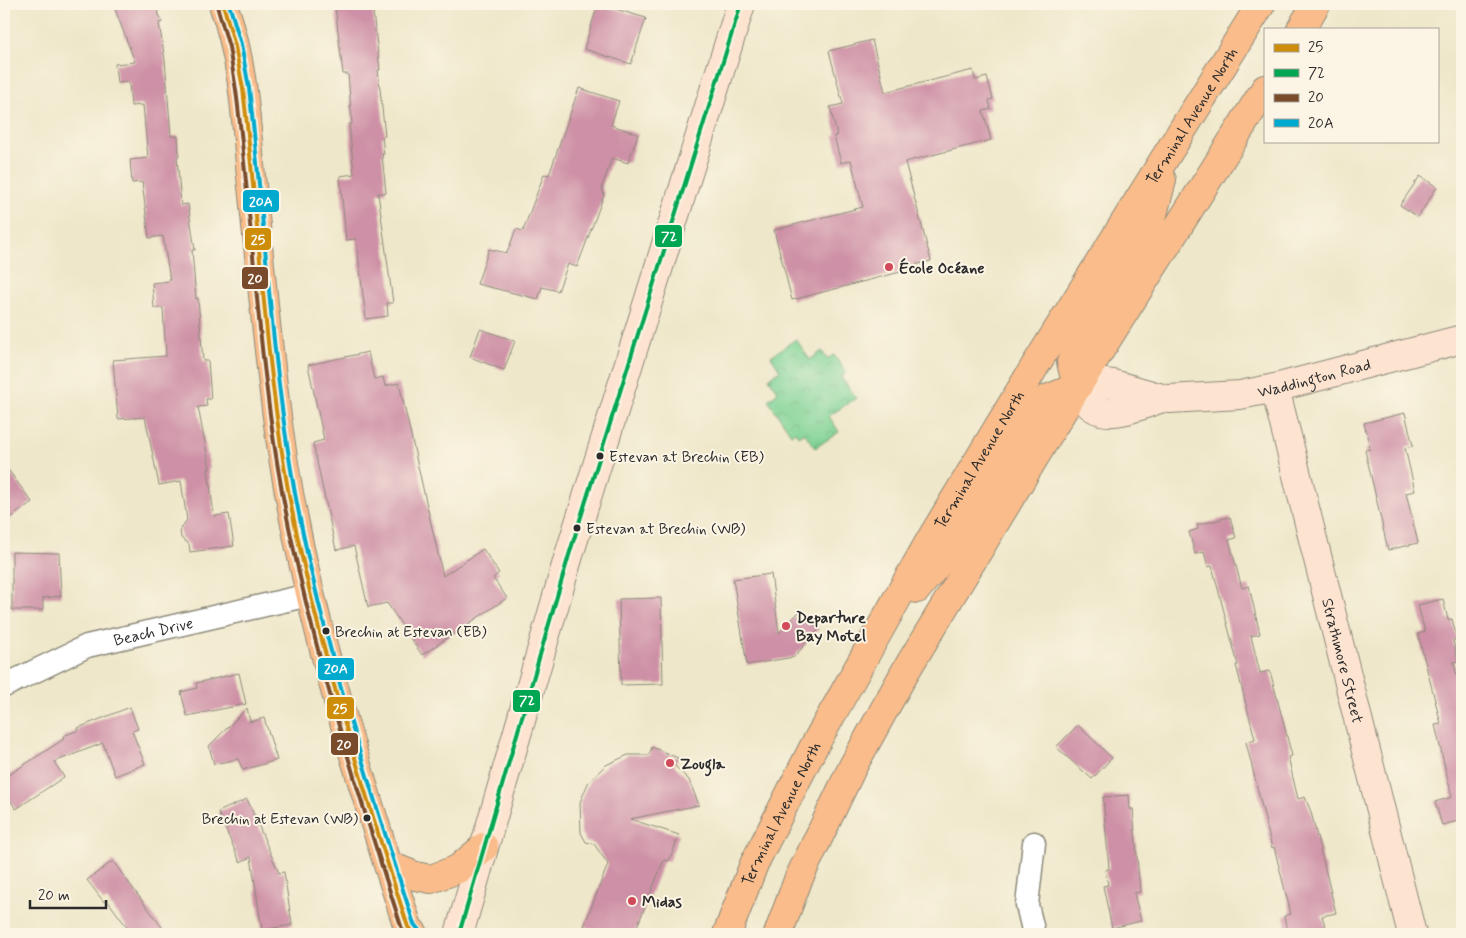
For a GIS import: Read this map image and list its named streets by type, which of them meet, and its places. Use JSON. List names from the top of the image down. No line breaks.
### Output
{"streets":{"main road":["Terminal Avenue North"],"street":["Waddington Road","Beach Drive","Strathmore Street"]},"crossings":[["Waddington Road","Strathmore Street"]],"places":["École Océane","Estevan at Brechin (EB)","Estevan at Brechin (WB)","Departure Bay Motel","Brechin at Estevan (EB)","Zougla","Brechin at Estevan (WB)","Midas"],"lines":["transit line 25","transit line 72","transit line 20A","transit line 20"],"legend":["25","72","20","20A"],"scale_bar":"20 m"}
